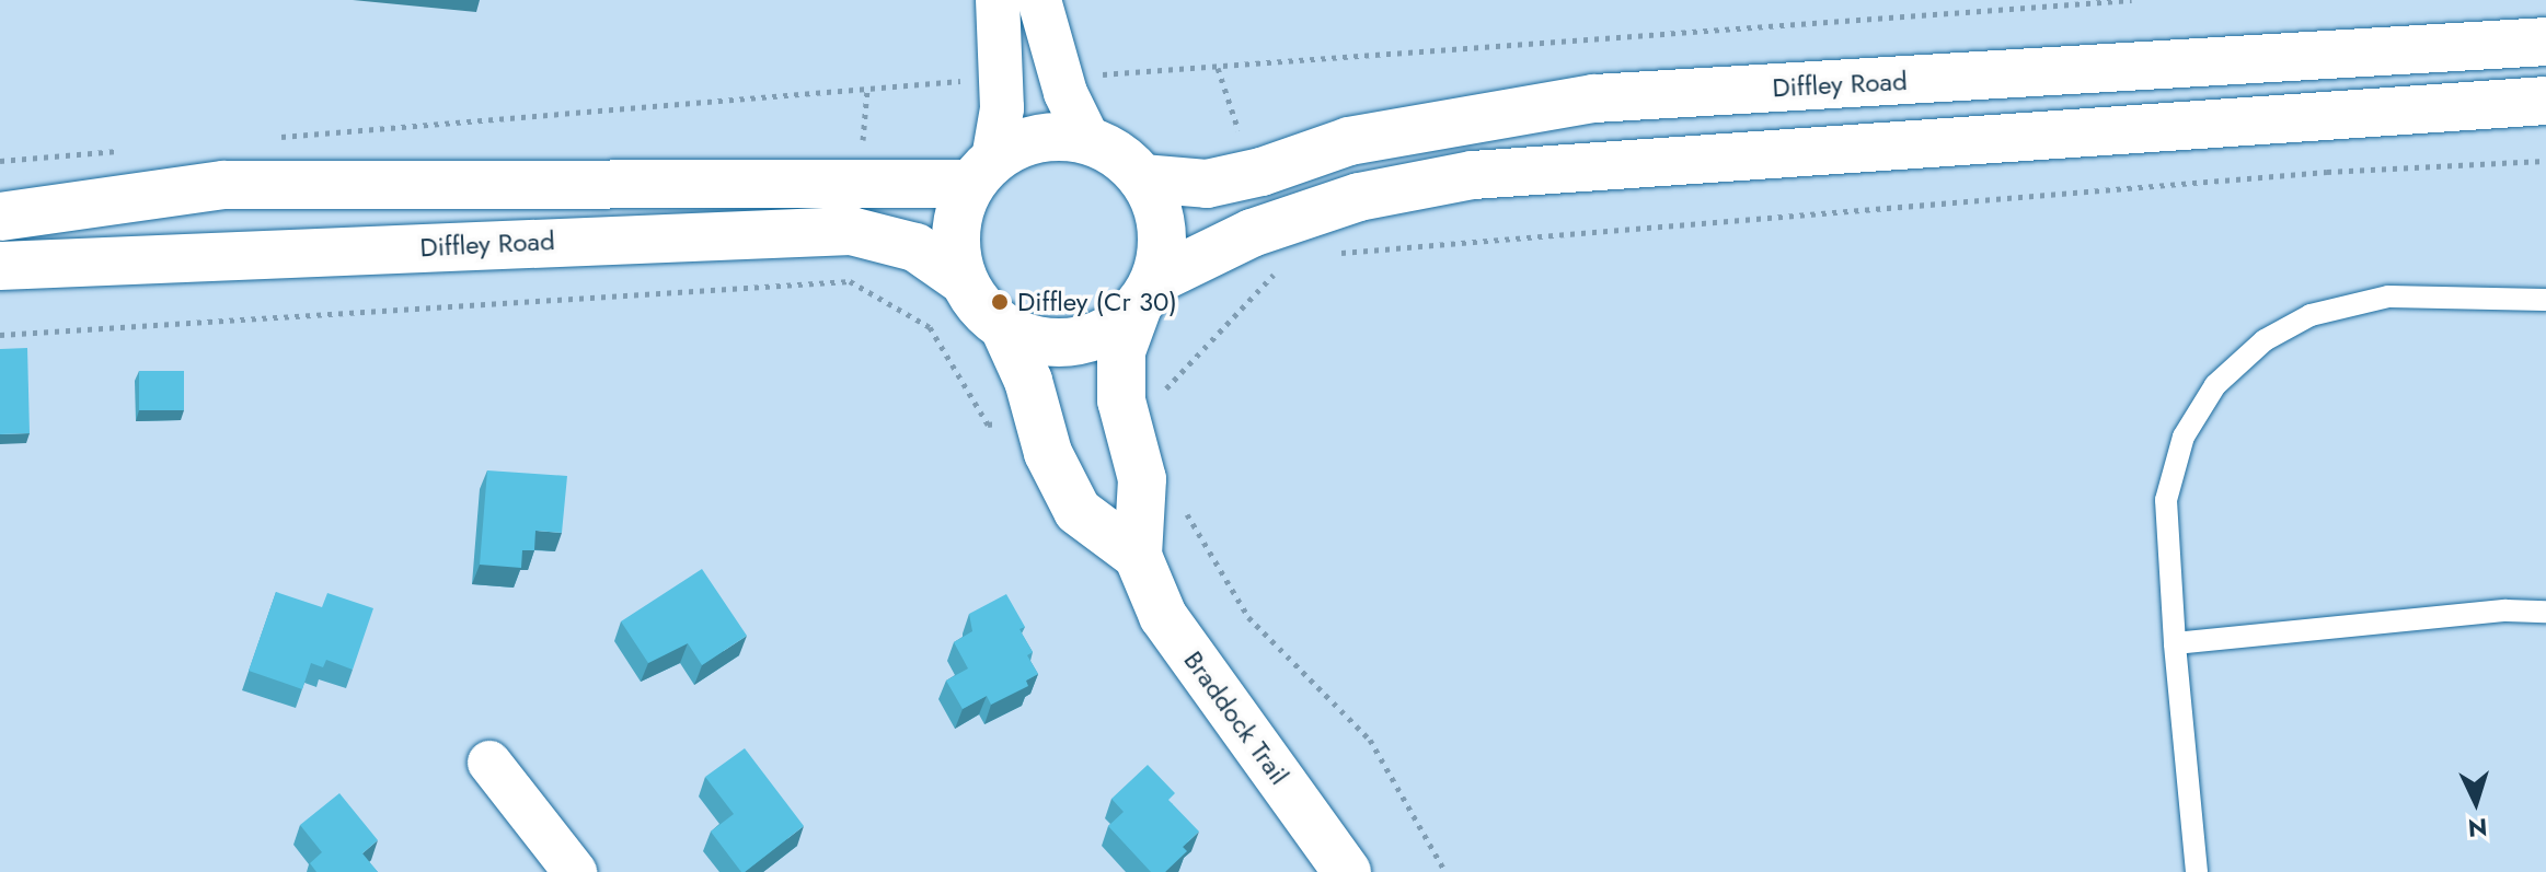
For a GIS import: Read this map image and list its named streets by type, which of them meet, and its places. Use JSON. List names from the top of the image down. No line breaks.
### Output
{"streets":{"main road":["Diffley Road","Braddock Trail"]},"crossings":[["Diffley Road","Braddock Trail"]],"places":["Diffley (Cr 30)"],"north":"bottom"}
